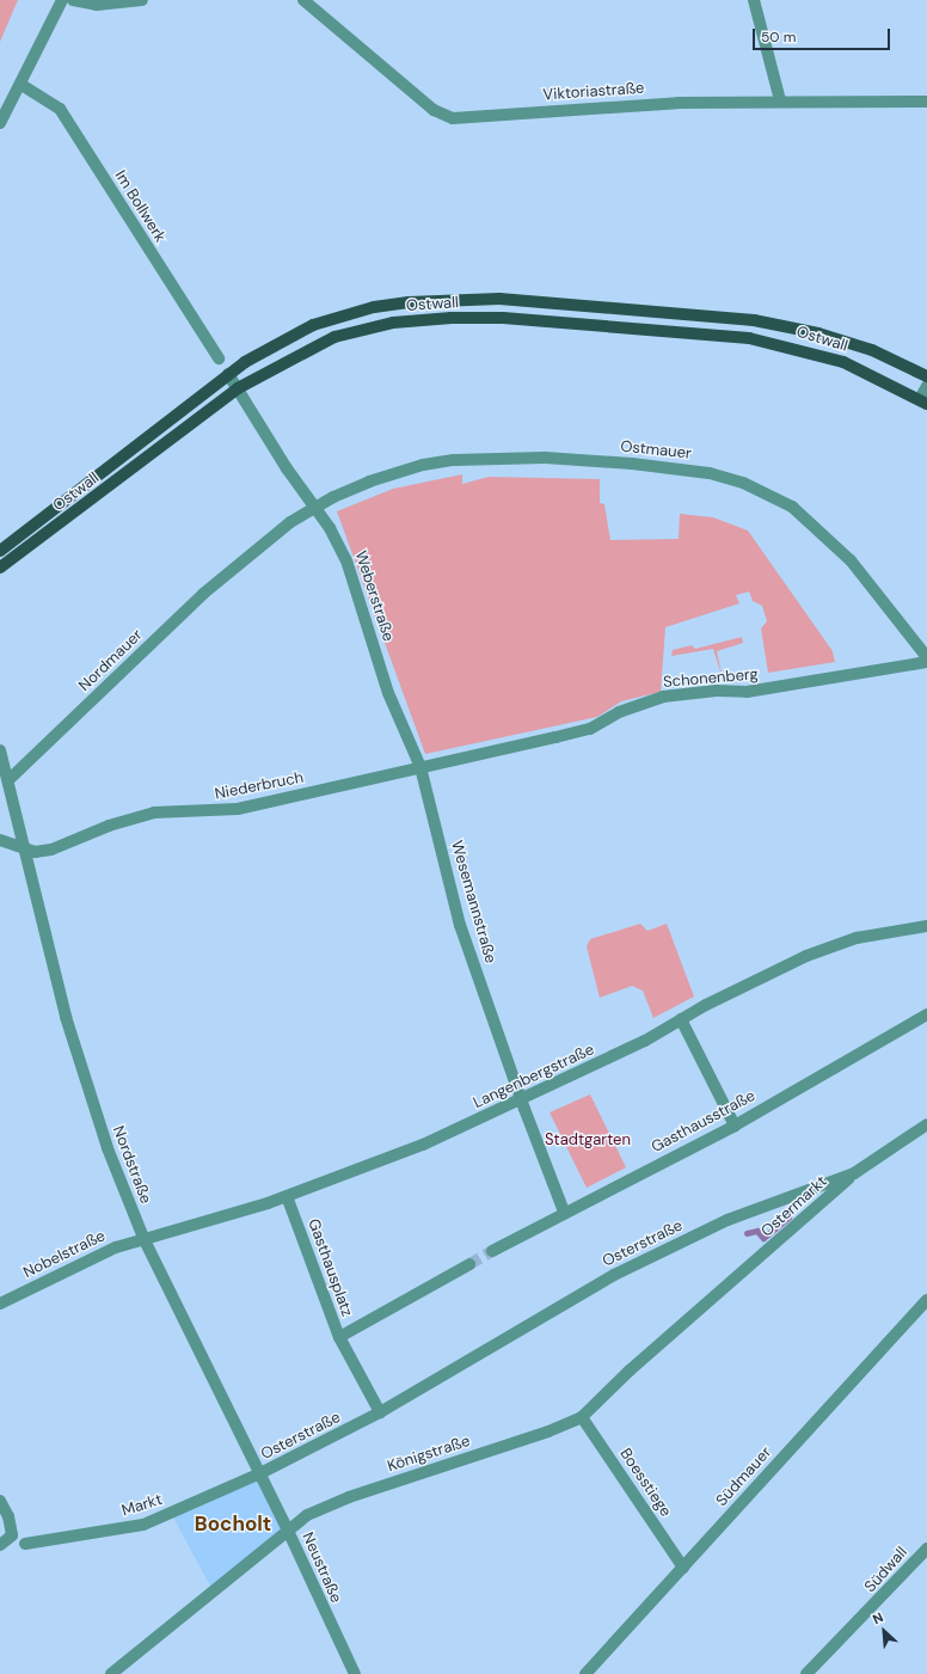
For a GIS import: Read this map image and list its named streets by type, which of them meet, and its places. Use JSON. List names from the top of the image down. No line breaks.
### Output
{"streets":{"main road":["Ostwall"],"street":["Viktoriastraße","Im Bollwerk","Ostmauer","Weberstraße","Nordmauer","Schonenberg","Niederbruch","Wesemannstraße","Langenbergstraße","Gasthausstraße","Nordstraße","Ostermarkt","Osterstraße","Nobelstraße","Gasthausplatz","Königstraße","Südmauer","Boesstiege","Markt","Neustraße","Südwall"]},"crossings":[["Ostwall","Weberstraße"],["Ostmauer","Weberstraße"],["Ostmauer","Nordmauer"],["Weberstraße","Nordmauer"],["Weberstraße","Schonenberg"],["Weberstraße","Niederbruch"],["Weberstraße","Wesemannstraße"],["Schonenberg","Niederbruch"],["Schonenberg","Wesemannstraße"],["Niederbruch","Wesemannstraße"],["Niederbruch","Nordstraße"],["Wesemannstraße","Langenbergstraße"],["Wesemannstraße","Gasthausstraße"],["Langenbergstraße","Nordstraße"],["Langenbergstraße","Nobelstraße"],["Langenbergstraße","Gasthausplatz"],["Nordstraße","Osterstraße"],["Nordstraße","Nobelstraße"],["Nordstraße","Markt"],["Nordstraße","Neustraße"],["Ostermarkt","Osterstraße"],["Ostermarkt","Königstraße"],["Osterstraße","Markt"],["Osterstraße","Neustraße"],["Königstraße","Boesstiege"],["Königstraße","Neustraße"],["Südmauer","Boesstiege"],["Markt","Neustraße"]],"districts":["Bocholt"],"parks":["Stadtgarten"],"scale_bar":"50 m","north":"top left"}
